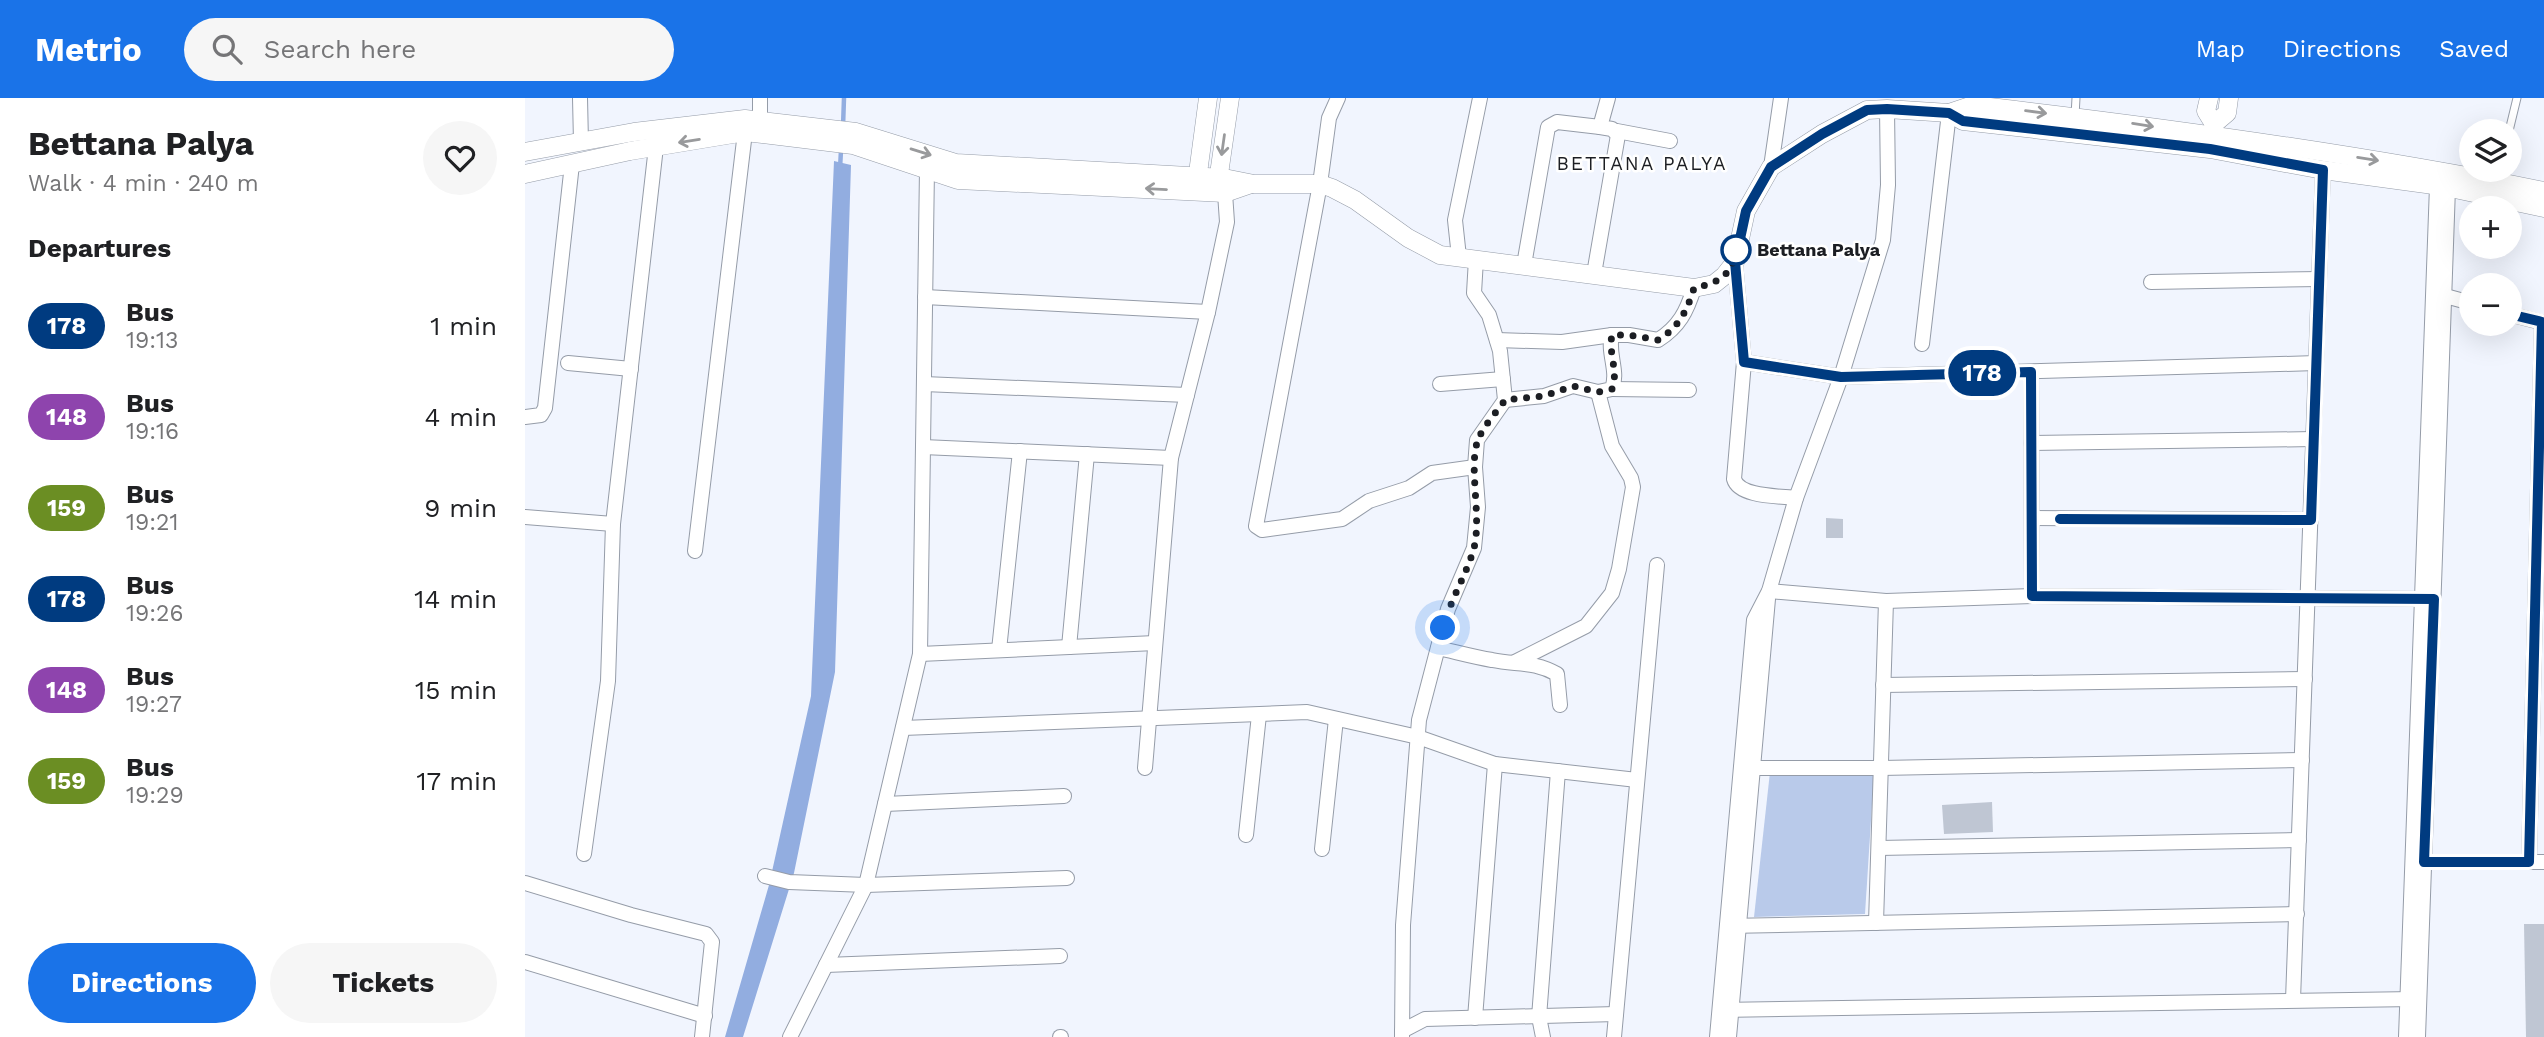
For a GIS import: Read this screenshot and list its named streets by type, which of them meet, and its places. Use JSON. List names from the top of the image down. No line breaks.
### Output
{"districts":["BETTANA PALYA"],"places":["Bettana Palya"],"lines":["bus line 178"],"page":{"header":"Metrio","search":"Search here","nav":["Map","Directions","Saved"],"heading":[["Bettana Palya","Walk · 4 min · 240 m"],"Departures"],"on_map":"178","map_buttons":["+","−"],"list":[{"mark":"178","name":"Bus","note":"19:13","value":"1 min"},{"mark":"148","name":"Bus","note":"19:16","value":"4 min"},{"mark":"159","name":"Bus","note":"19:21","value":"9 min"},{"mark":"178","name":"Bus","note":"19:26","value":"14 min"},{"mark":"148","name":"Bus","note":"19:27","value":"15 min"},{"mark":"159","name":"Bus","note":"19:29","value":"17 min"}],"buttons":["Directions","Tickets"]}}
